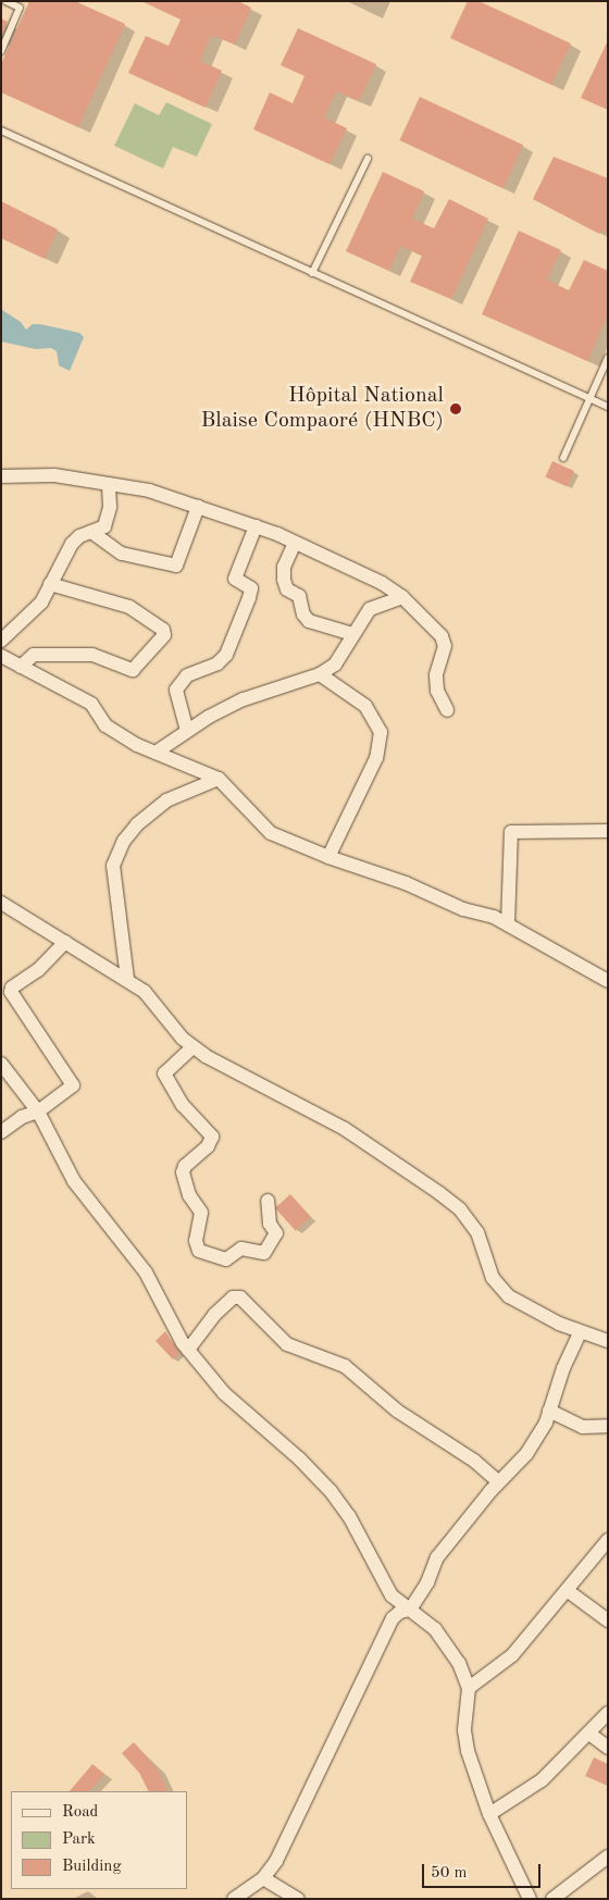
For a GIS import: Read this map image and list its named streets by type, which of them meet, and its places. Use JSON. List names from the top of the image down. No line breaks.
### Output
{"places":["Hôpital National Blaise Compaoré (HNBC)"],"legend":["Road","Park","Building"],"scale_bar":"50 m"}
